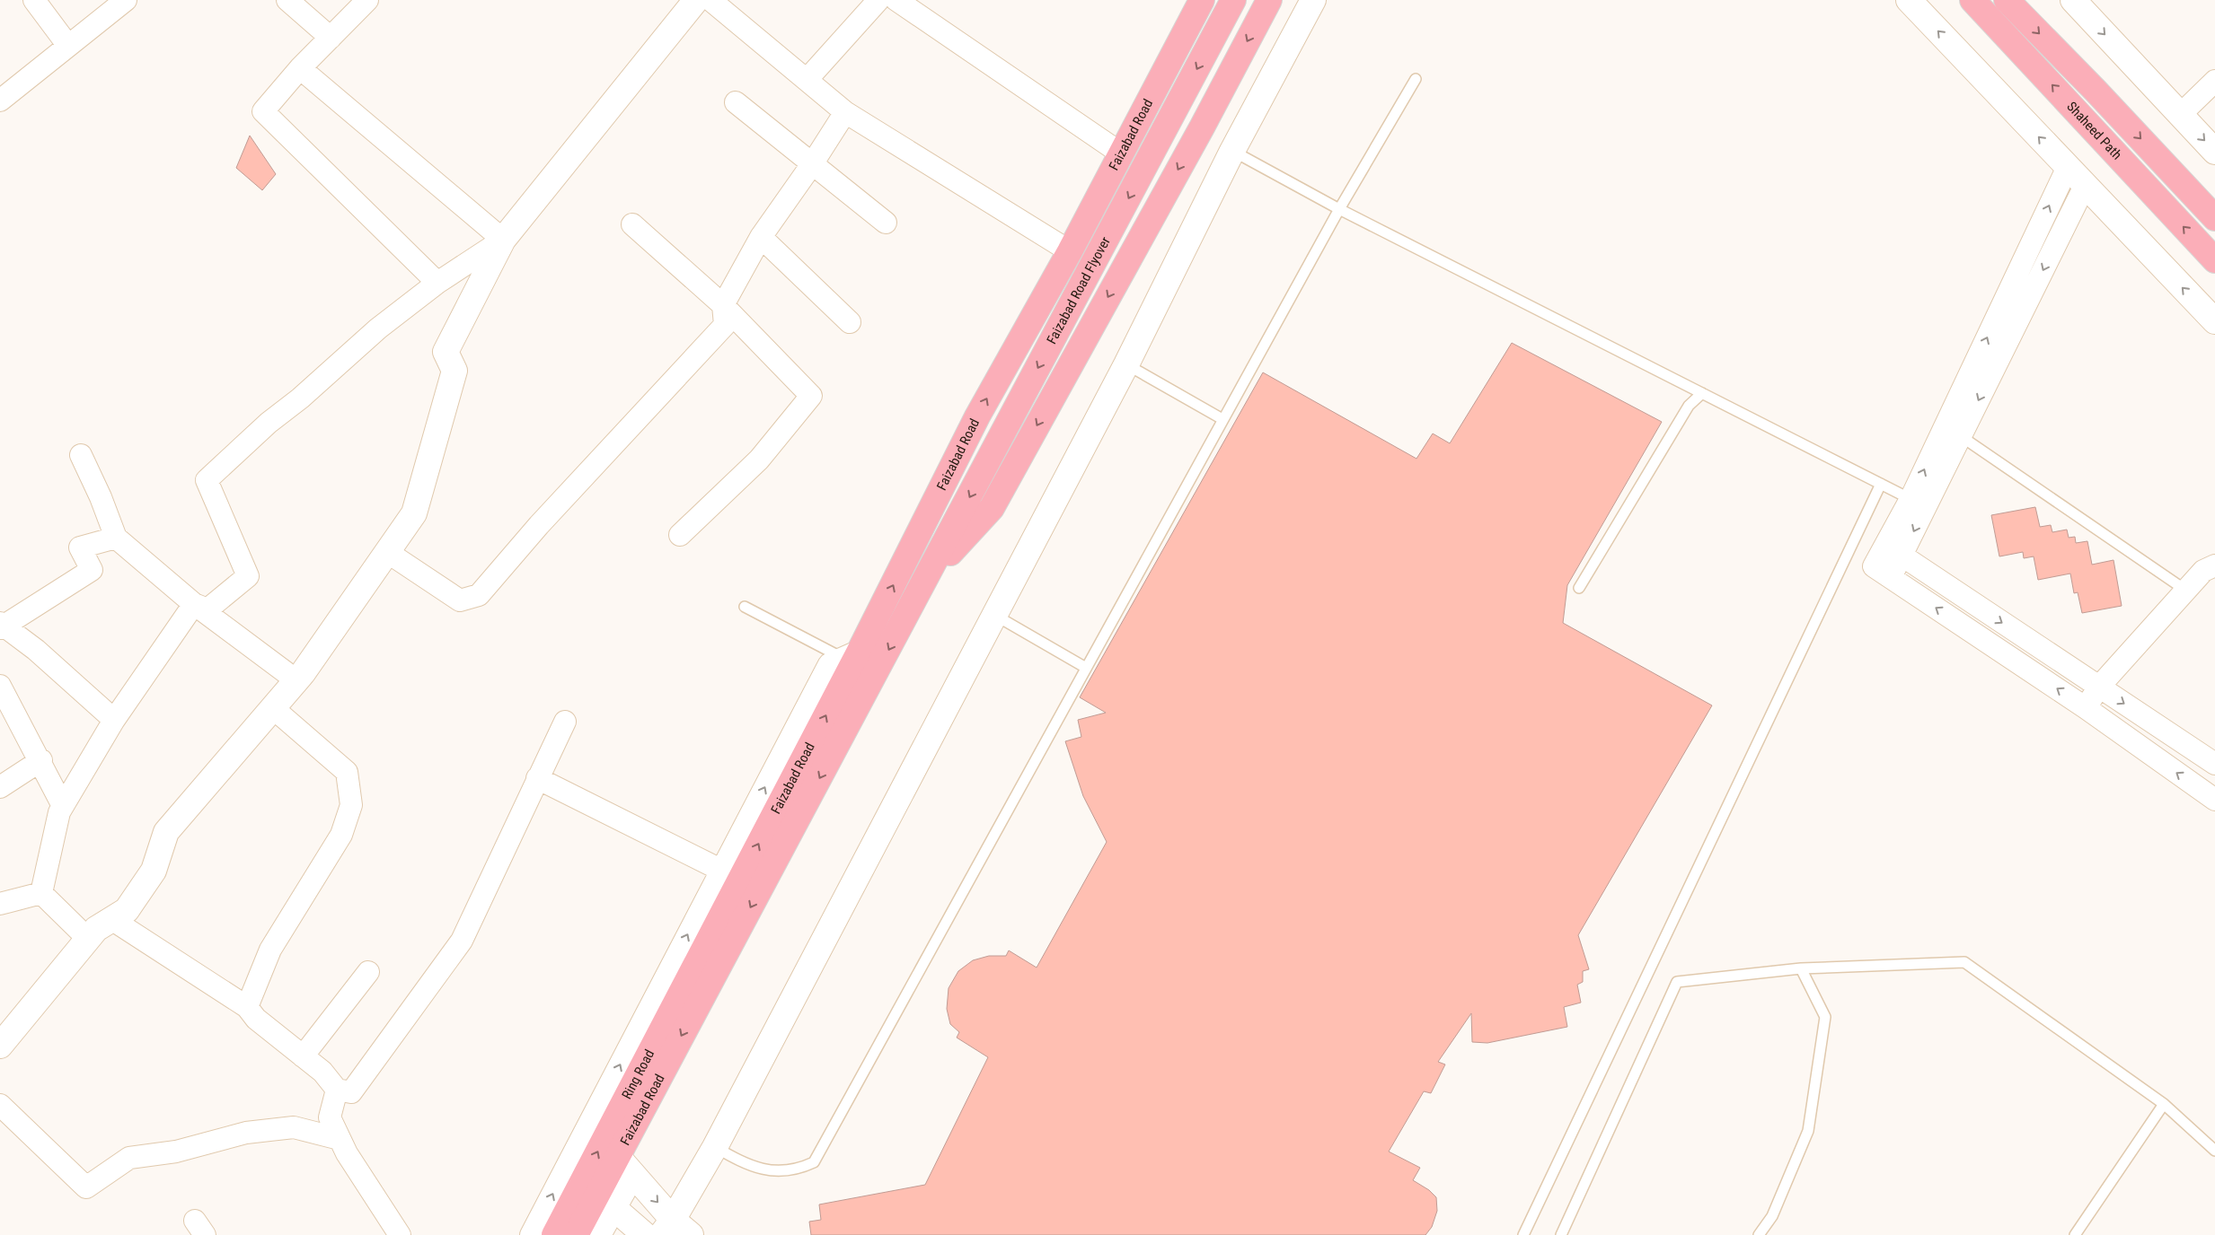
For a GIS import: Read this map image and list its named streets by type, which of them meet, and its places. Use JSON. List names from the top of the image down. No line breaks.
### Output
{"streets":{"highway":["Shaheed Path","Faizabad Road","Faizabad Road Flyover","Ring Road"]},"crossings":[["Faizabad Road","Faizabad Road Flyover"],["Faizabad Road","Ring Road"]],"one_way":["Ring Road"]}
